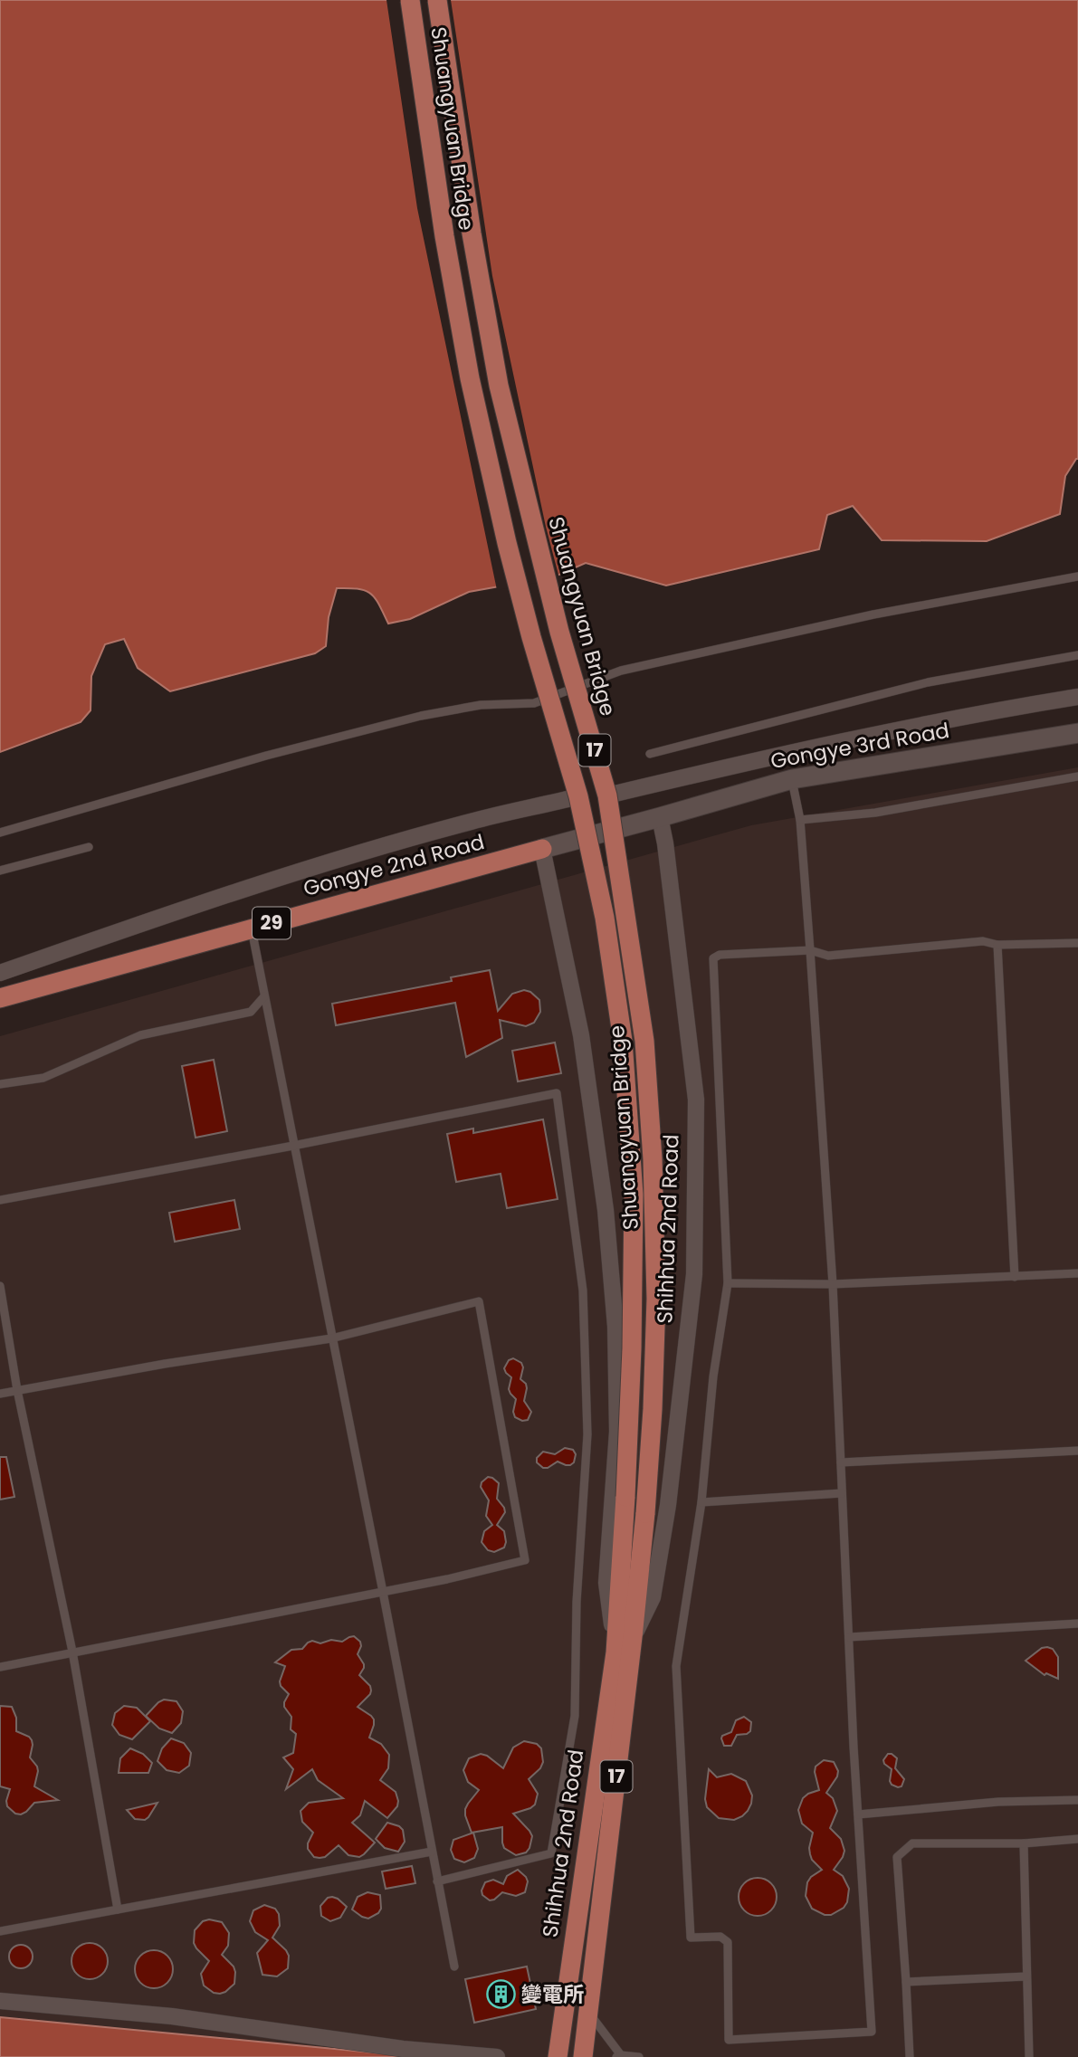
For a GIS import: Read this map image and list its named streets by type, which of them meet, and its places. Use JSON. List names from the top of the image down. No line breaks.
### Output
{"streets":{"main road":["Shuangyuan Bridge","17","Gongye 2nd Road","29","Shihhua 2nd Road"],"street":["Gongye 3rd Road"]},"crossings":[["Shuangyuan Bridge","Shihhua 2nd Road"],["Gongye 3rd Road","Gongye 2nd Road"],["Gongye 3rd Road","Shihhua 2nd Road"],["Gongye 2nd Road","Shihhua 2nd Road"]],"places":{"building":["變電所"]}}
